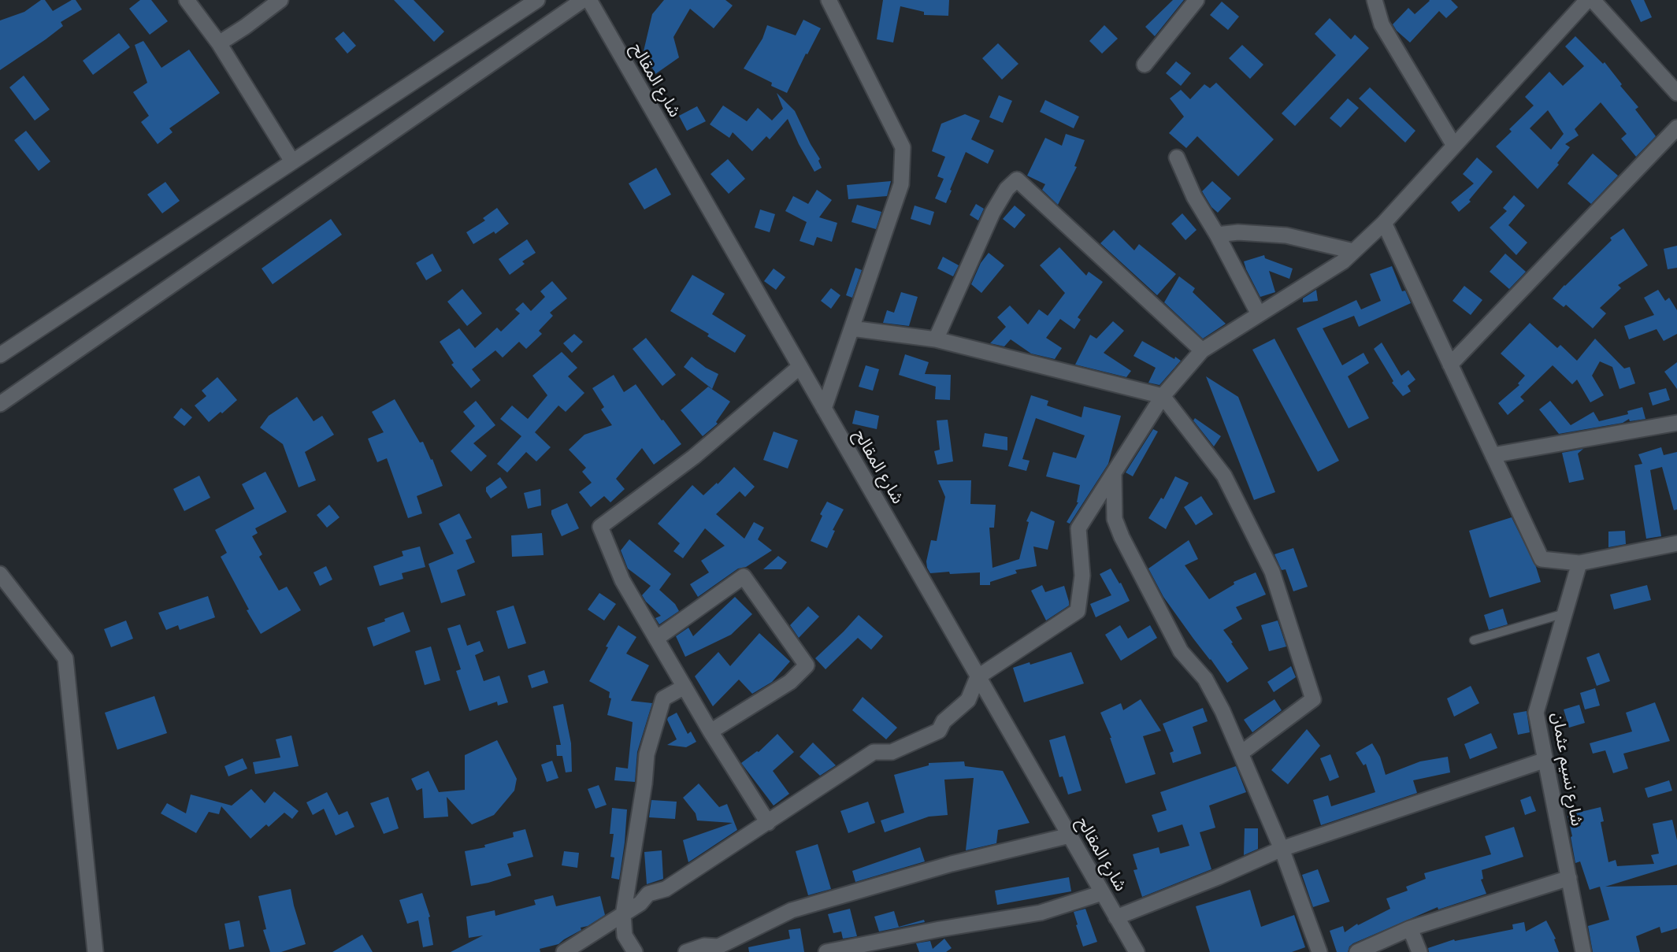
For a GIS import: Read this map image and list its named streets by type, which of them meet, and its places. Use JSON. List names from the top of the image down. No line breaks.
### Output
{"streets":{"street":["شارع المقالح","شارع نسيم عثمان"]}}
